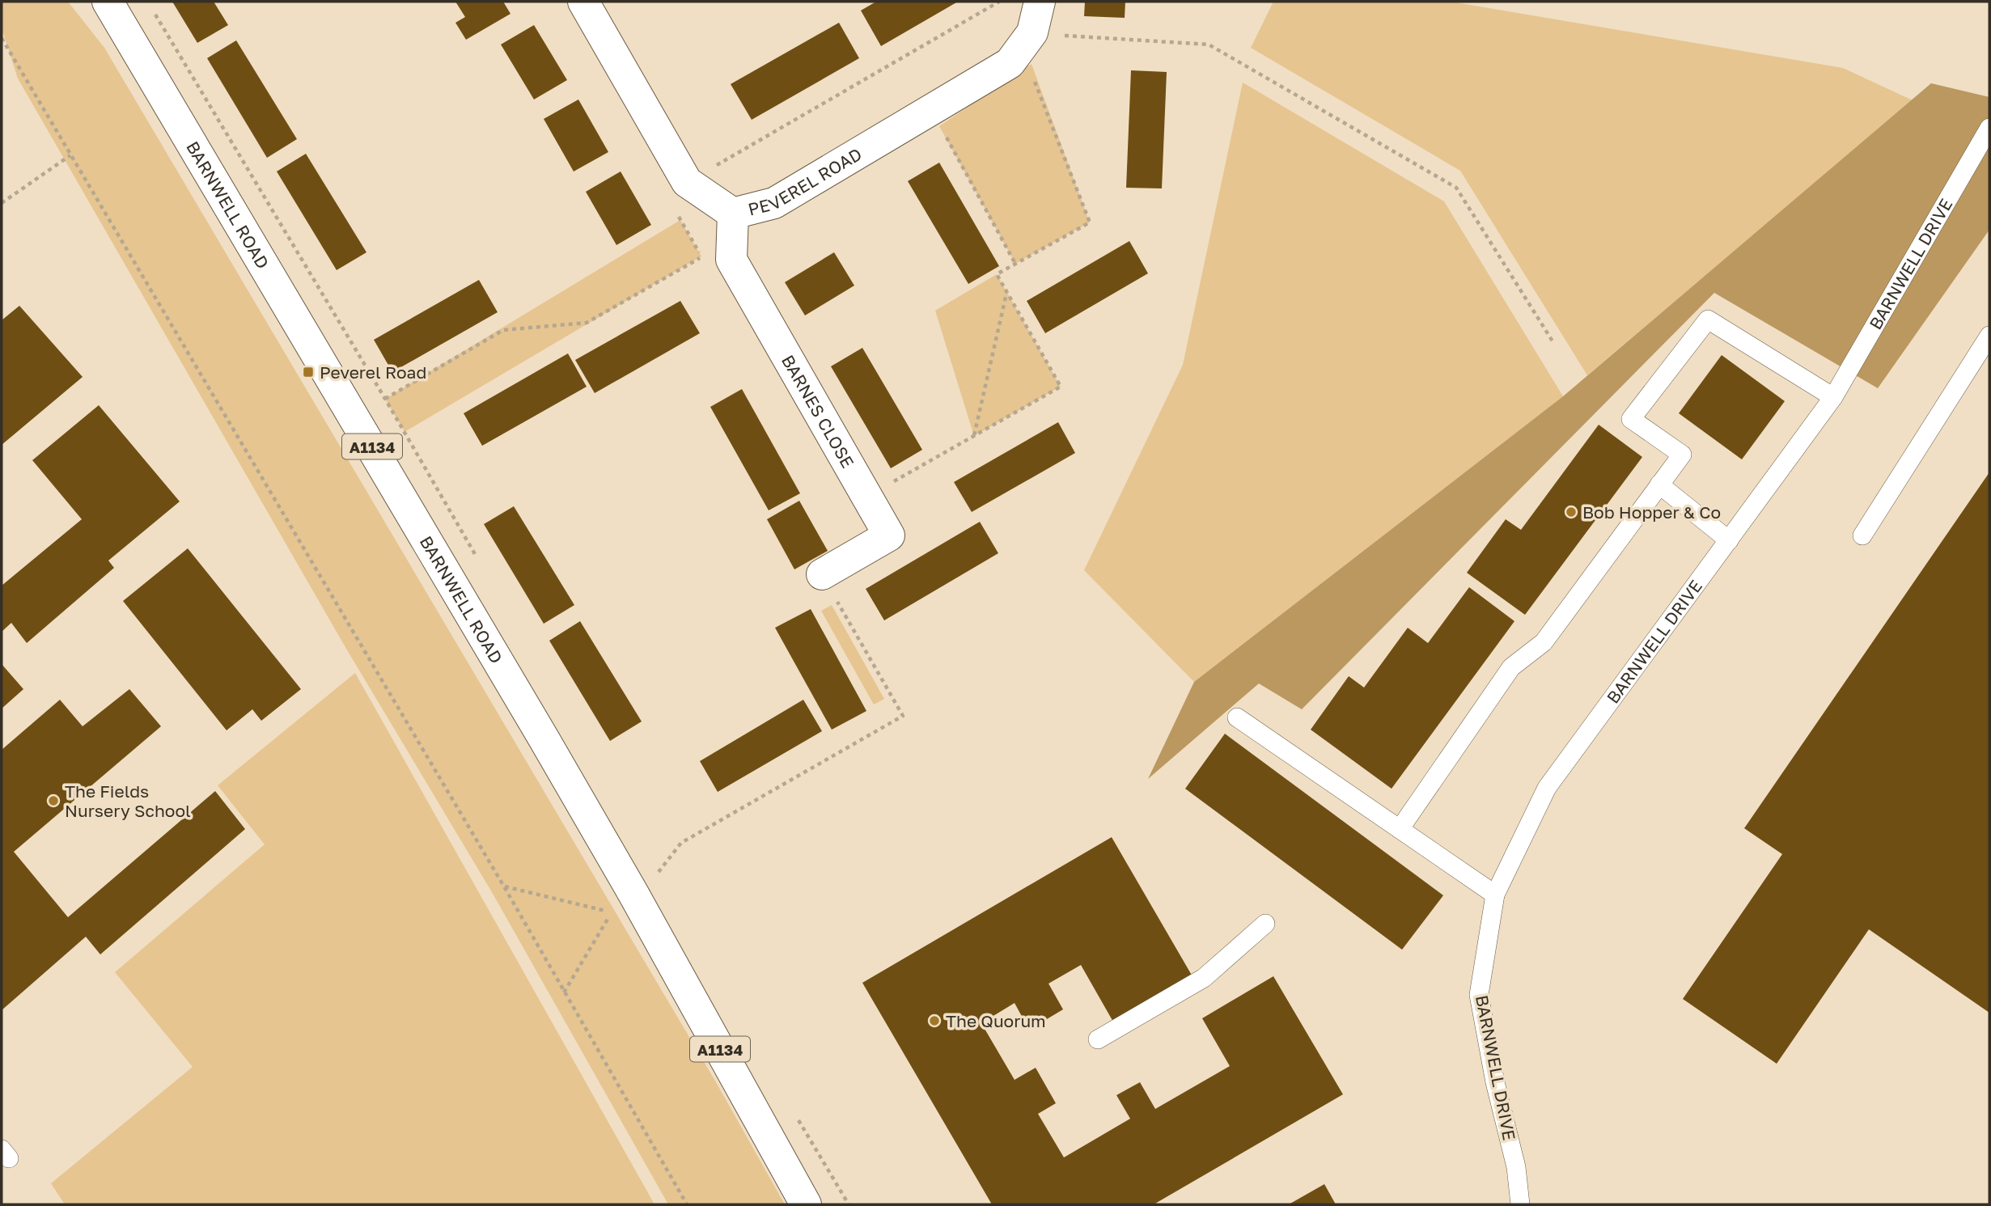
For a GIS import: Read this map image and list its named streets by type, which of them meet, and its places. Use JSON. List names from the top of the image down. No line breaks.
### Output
{"streets":{"main road":["PEVEREL ROAD","BARNWELL ROAD","BARNES CLOSE","A1134"],"lane":["BARNWELL DRIVE"]},"crossings":[["PEVEREL ROAD","BARNES CLOSE"]],"places":{"transit":["Peverel Road"],"other":["Bob Hopper & Co","The Fields Nursery School","The Quorum"]}}
